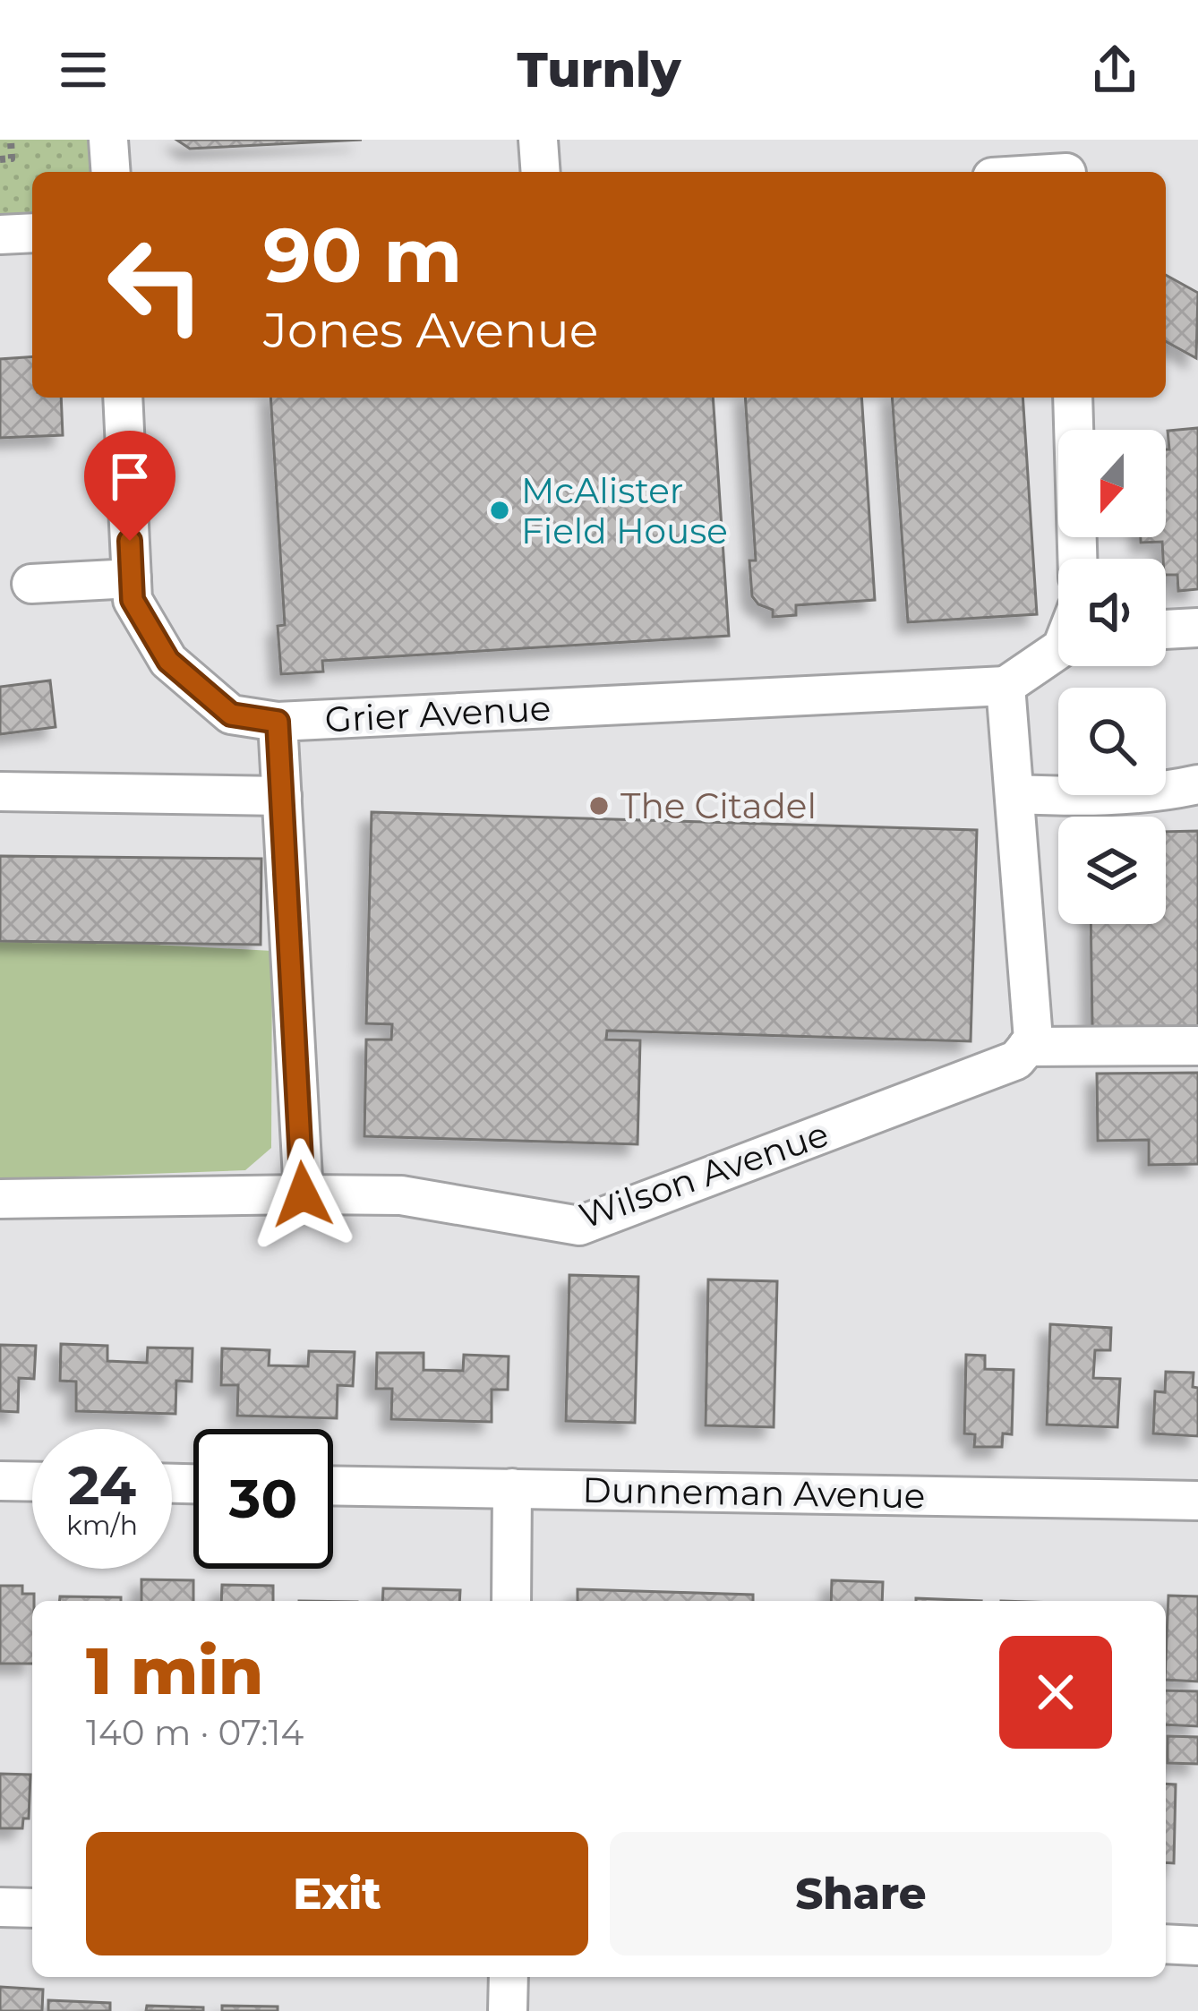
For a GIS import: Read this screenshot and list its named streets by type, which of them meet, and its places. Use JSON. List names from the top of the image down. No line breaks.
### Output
{"streets":{"street":["Grier Avenue","Wilson Avenue","Dunneman Avenue"]},"crossings":[["Grier Avenue","Wilson Avenue"]],"places":["McAlister Field House","The Citadel"],"north":"bottom","page":{"header":"Turnly","turn":["90 m","Jones Avenue"],"speed":"24 km/h","limit":"30","heading":["1 min","140 m · 07:14"],"buttons":["Exit","Share"]}}
